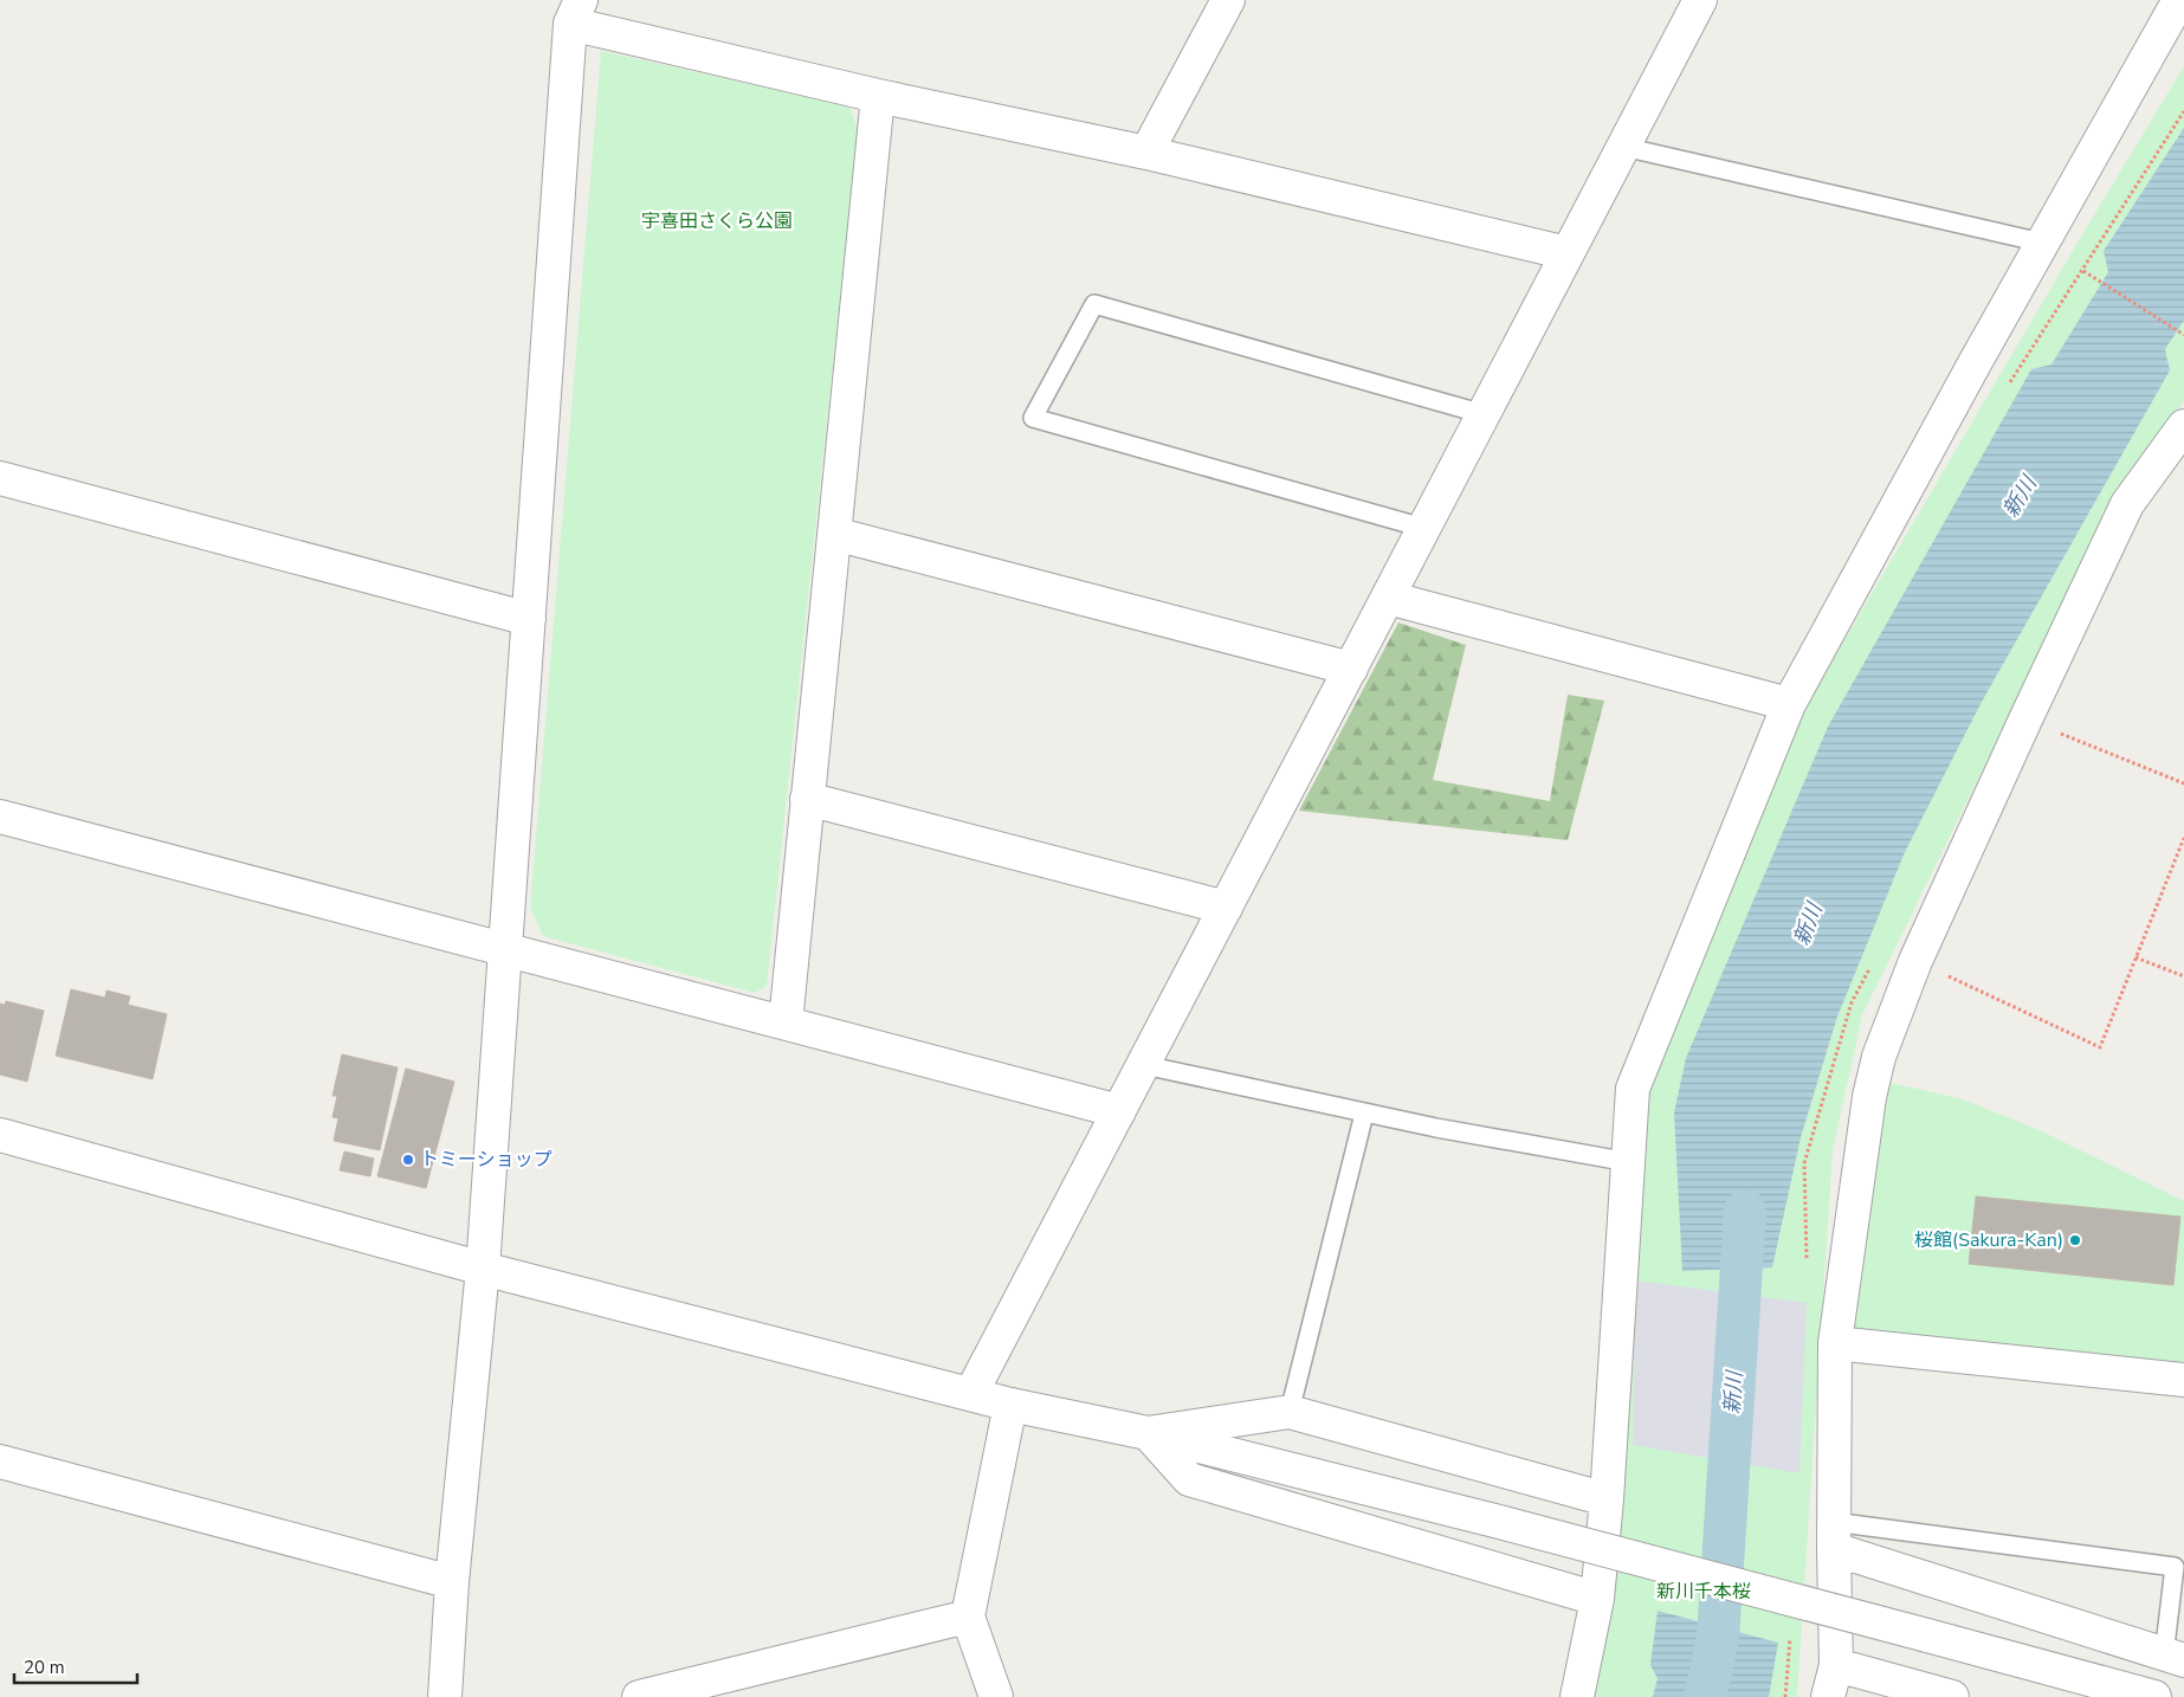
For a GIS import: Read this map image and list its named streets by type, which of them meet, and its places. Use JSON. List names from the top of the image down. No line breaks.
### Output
{"water":["新川"],"parks":["宇喜田さくら公園","新川千本桜"],"places":["トミーショップ","桜館(Sakura-Kan)"],"scale_bar":"20 m"}
